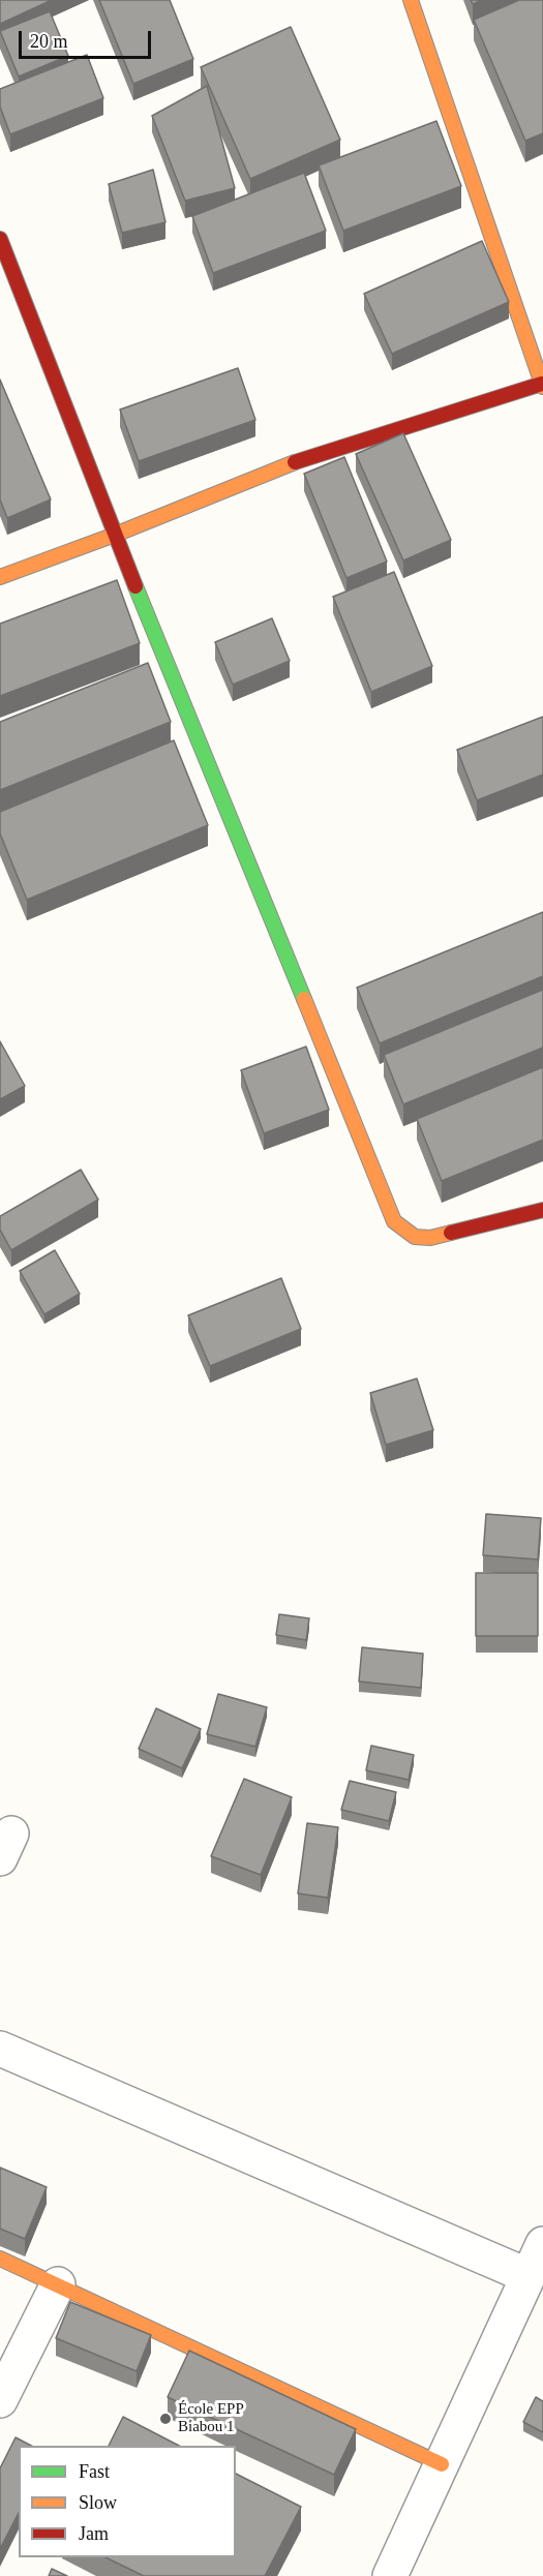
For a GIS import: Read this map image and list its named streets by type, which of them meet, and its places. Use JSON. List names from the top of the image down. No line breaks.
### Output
{"places":["École EPP Biabou 1"],"legend":["Fast","Slow","Jam"],"scale_bar":"20 m"}
